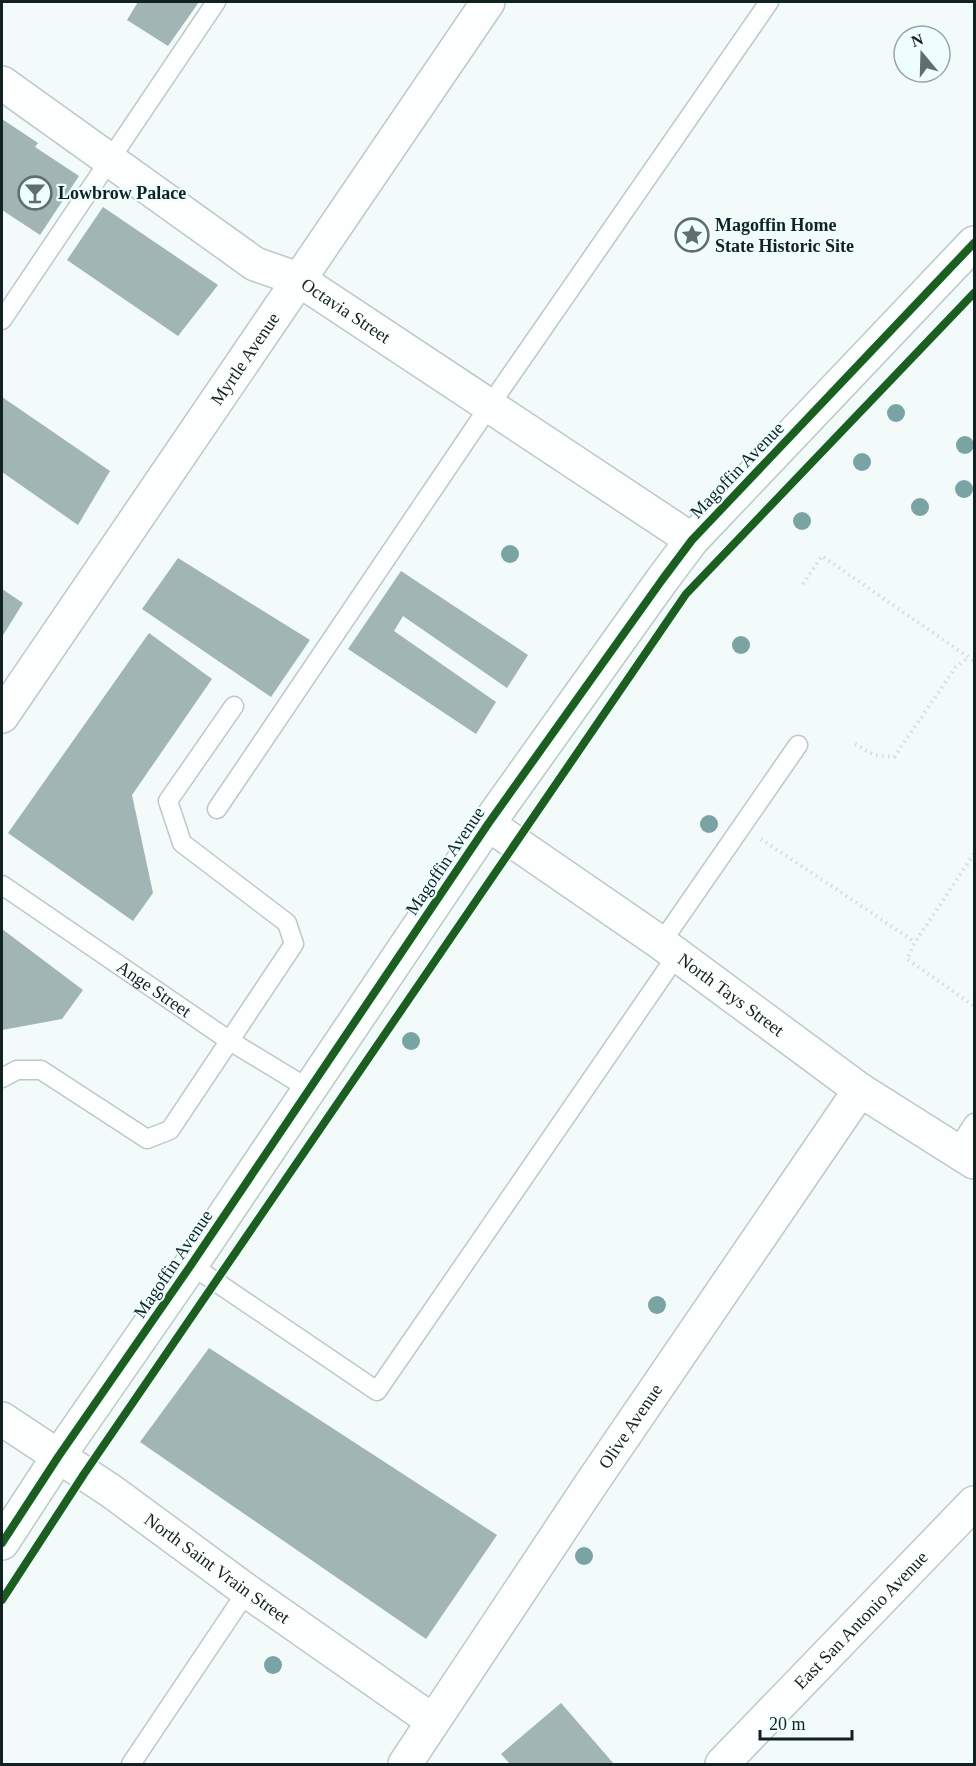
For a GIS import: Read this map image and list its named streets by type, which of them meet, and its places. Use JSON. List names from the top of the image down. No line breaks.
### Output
{"streets":{"street":["Octavia Street","Myrtle Avenue","Magoffin Avenue","North Tays Street","Olive Avenue","North Saint Vrain Street","East San Antonio Avenue"],"lane":["Ange Street"]},"crossings":[["Octavia Street","Myrtle Avenue"],["Octavia Street","Magoffin Avenue"],["Magoffin Avenue","Ange Street"],["Magoffin Avenue","North Tays Street"],["Magoffin Avenue","North Saint Vrain Street"],["North Tays Street","Olive Avenue"],["Olive Avenue","North Saint Vrain Street"]],"places":{"bar":["Lowbrow Palace"],"place":["Magoffin Home State Historic Site"]},"scale_bar":"20 m","north":"top"}
